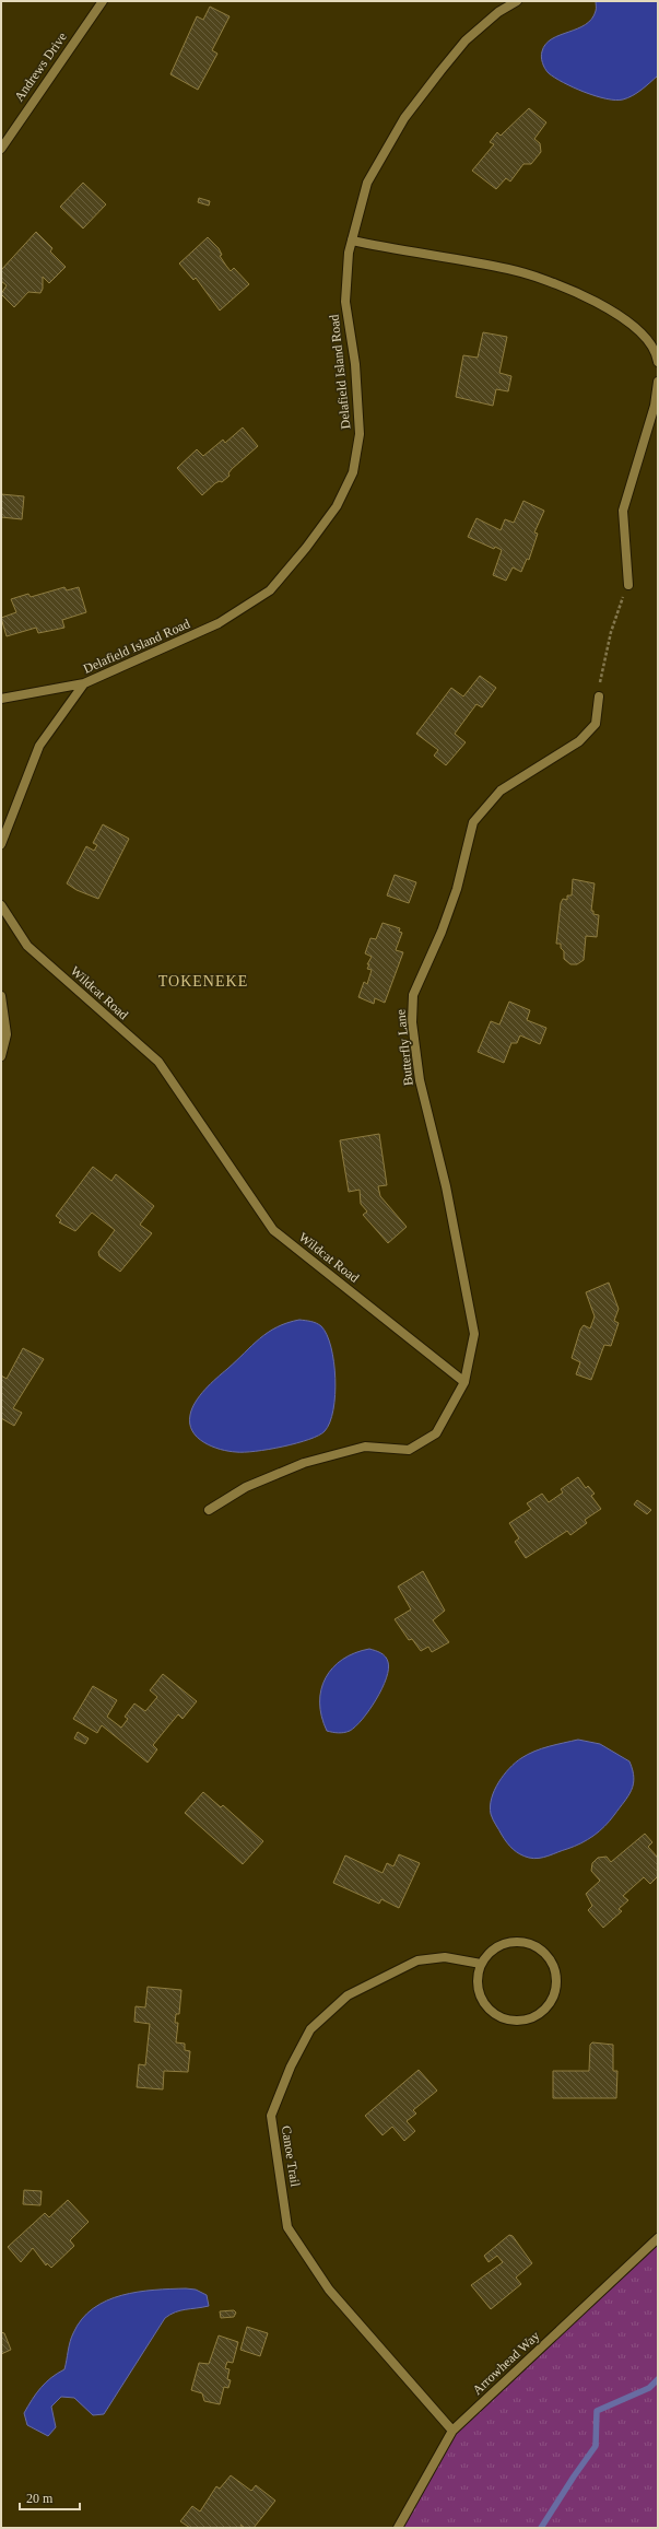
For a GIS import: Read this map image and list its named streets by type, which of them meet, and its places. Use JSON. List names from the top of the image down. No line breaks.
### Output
{"streets":{"street":["Andrews Drive","Delafield Island Road","Wildcat Road","Butterfly Lane","Canoe Trail","Arrowhead Way"]},"crossings":[["Wildcat Road","Butterfly Lane"],["Canoe Trail","Arrowhead Way"]],"districts":["TOKENEKE"],"scale_bar":"20 m"}
